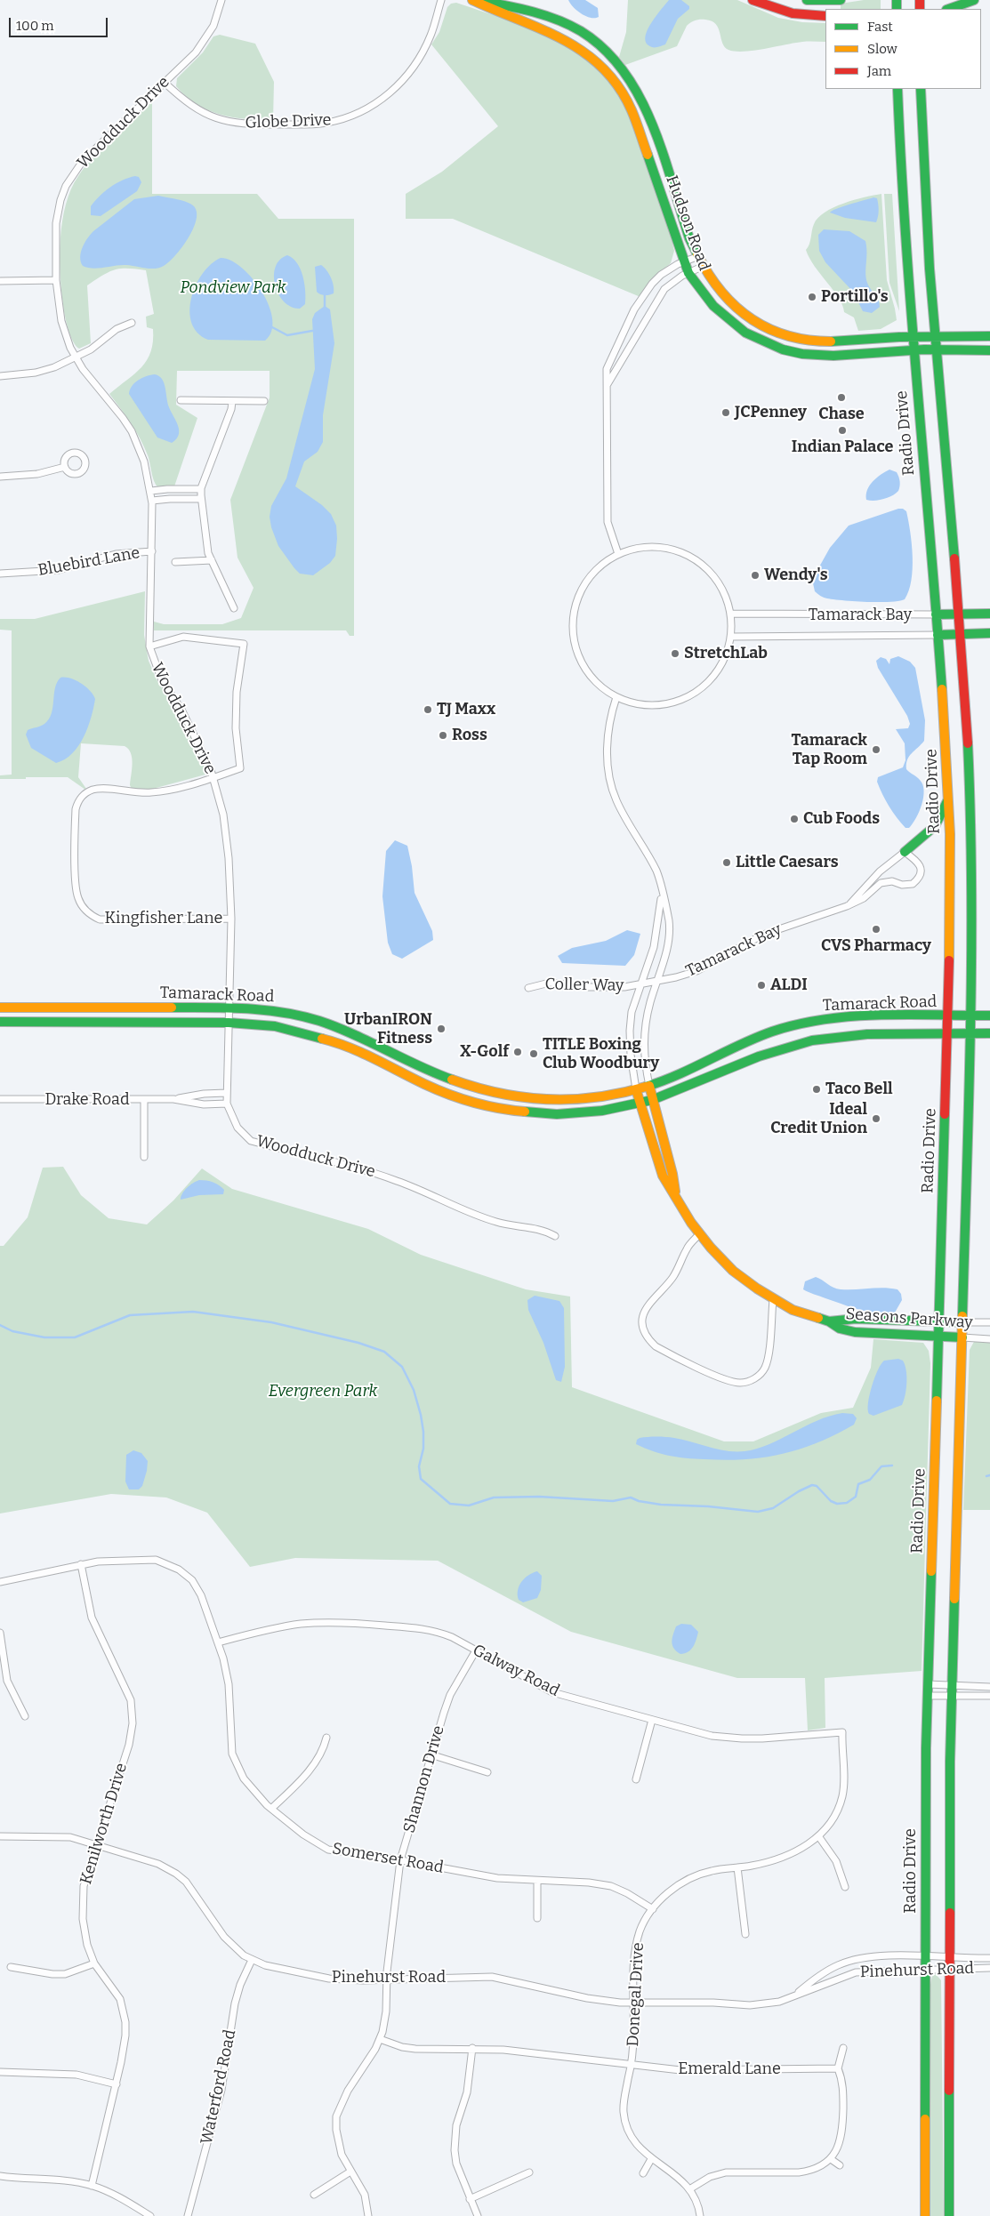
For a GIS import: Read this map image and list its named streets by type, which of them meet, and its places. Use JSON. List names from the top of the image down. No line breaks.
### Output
{"streets":{"main road":["Hudson Road","Radio Drive","Tamarack Road","Seasons Parkway"],"street":["Globe Drive","Woodduck Drive","Bluebird Lane","Tamarack Bay","Kingfisher Lane","Coller Way","Drake Road","Galway Road","Shannon Drive","Kenilworth Drive","Somerset Road","Pinehurst Road","Donegal Drive","Emerald Lane","Waterford Road"]},"crossings":[["Globe Drive","Woodduck Drive"],["Woodduck Drive","Bluebird Lane"],["Woodduck Drive","Kingfisher Lane"],["Woodduck Drive","Tamarack Road"],["Woodduck Drive","Drake Road"],["Hudson Road","Radio Drive"],["Radio Drive","Tamarack Bay"],["Radio Drive","Tamarack Road"],["Radio Drive","Seasons Parkway"],["Radio Drive","Pinehurst Road"],["Tamarack Bay","Coller Way"],["Tamarack Road","Seasons Parkway"],["Galway Road","Shannon Drive"],["Galway Road","Somerset Road"],["Galway Road","Donegal Drive"],["Shannon Drive","Somerset Road"],["Shannon Drive","Pinehurst Road"],["Shannon Drive","Emerald Lane"],["Kenilworth Drive","Somerset Road"],["Kenilworth Drive","Pinehurst Road"],["Somerset Road","Donegal Drive"],["Pinehurst Road","Donegal Drive"],["Pinehurst Road","Waterford Road"],["Donegal Drive","Emerald Lane"]],"parks":["Pondview Park","Evergreen Park"],"places":["Portillo's","Chase","JCPenney","Indian Palace","Wendy's","StretchLab","TJ Maxx","Ross","Tamarack Tap Room","Cub Foods","Little Caesars","CVS Pharmacy","ALDI","UrbanIRON Fitness","X-Golf","TITLE Boxing Club Woodbury","Taco Bell","Ideal Credit Union"],"legend":["Fast","Slow","Jam"],"scale_bar":"100 m"}
